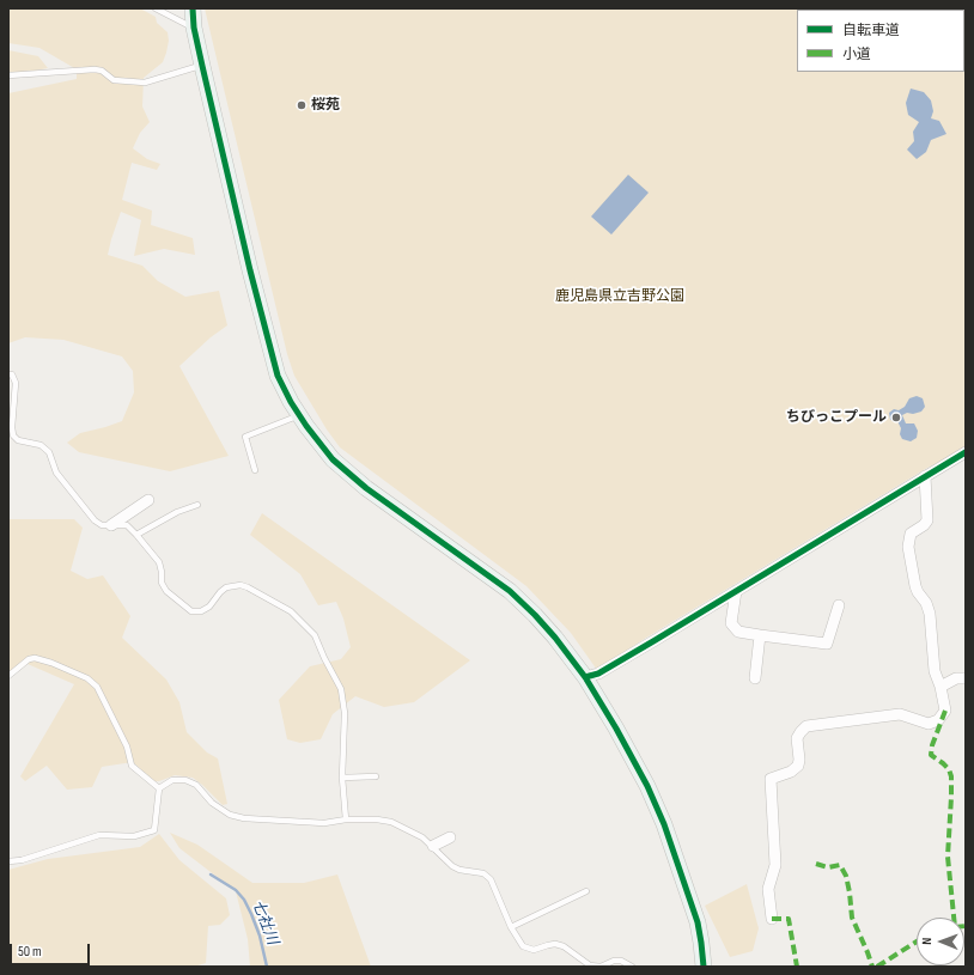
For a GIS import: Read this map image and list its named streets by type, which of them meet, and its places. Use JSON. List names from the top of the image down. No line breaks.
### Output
{"water":["七社川"],"parks":["鹿児島県立吉野公園"],"places":["桜苑","ちびっこプール"],"legend":["自転車道","小道"],"scale_bar":"50 m","north":"left"}
